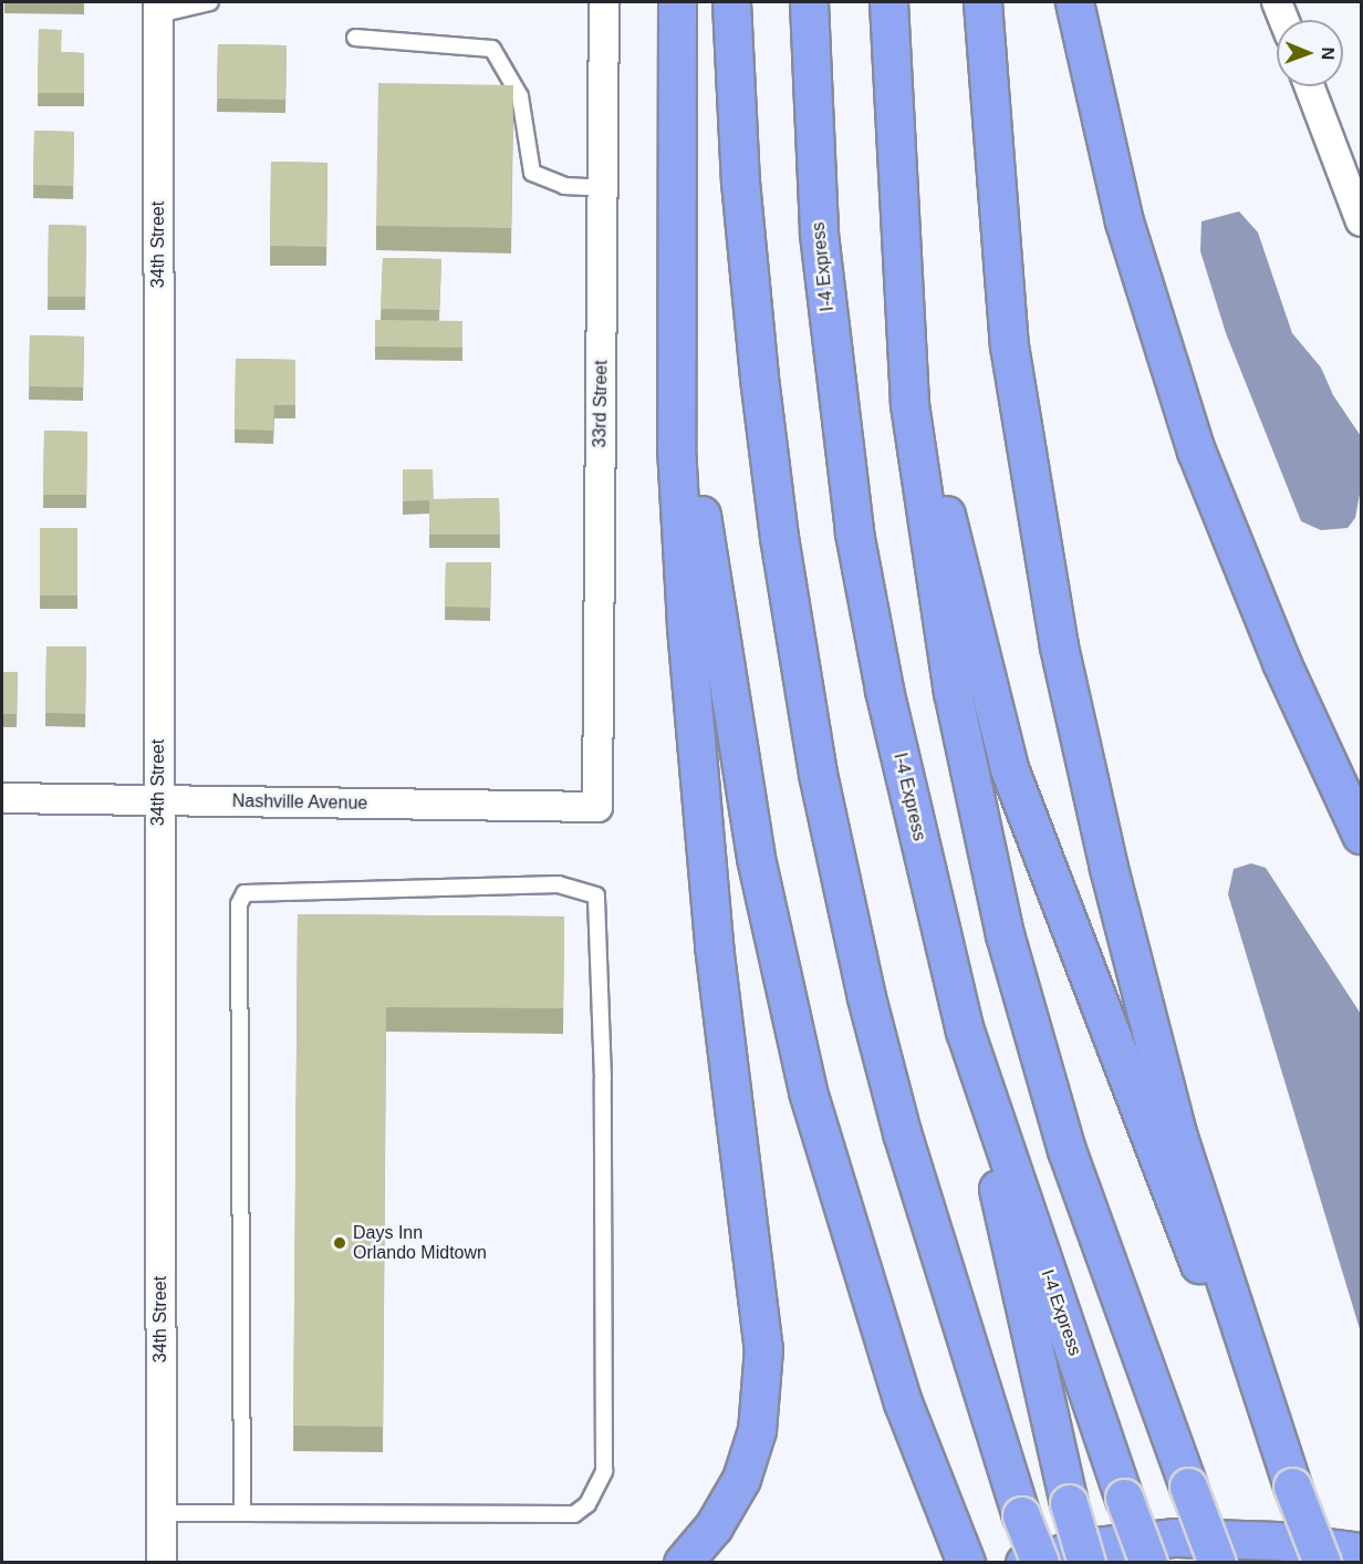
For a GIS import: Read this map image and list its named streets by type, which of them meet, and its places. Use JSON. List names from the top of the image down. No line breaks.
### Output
{"streets":{"highway":["I-4 Express"],"street":["34th Street","33rd Street","Nashville Avenue"]},"crossings":[["34th Street","Nashville Avenue"],["33rd Street","Nashville Avenue"]],"places":["Days Inn Orlando Midtown"],"north":"right"}
